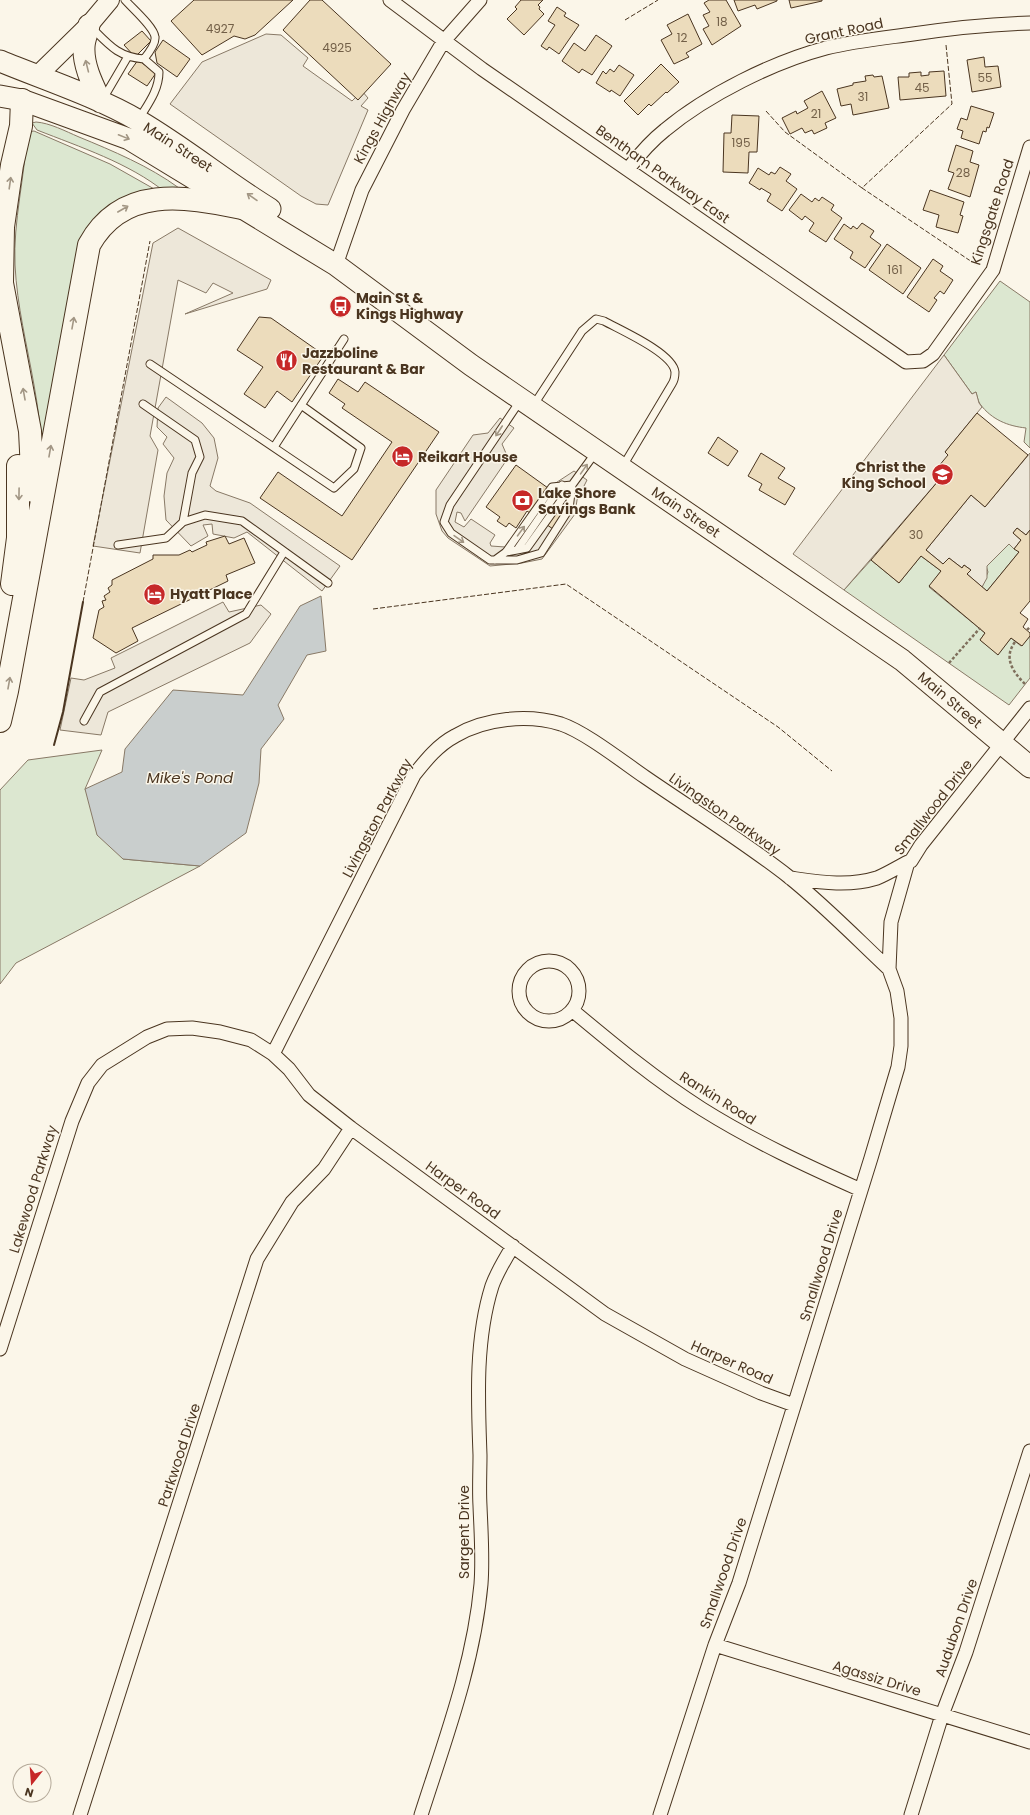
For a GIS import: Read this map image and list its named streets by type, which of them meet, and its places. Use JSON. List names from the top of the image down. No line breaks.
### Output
{"streets":{"main road":["Main Street"],"street":["Grant Road","Kings Highway","Bentham Parkway East","Kingsgate Road","Smallwood Drive","Livingston Parkway","Rankin Road","Lakewood Parkway","Harper Road","Parkwood Drive","Sargent Drive","Audubon Drive","Agassiz Drive"]},"crossings":[["Grant Road","Bentham Parkway East"],["Kings Highway","Main Street"],["Kings Highway","Bentham Parkway East"],["Main Street","Smallwood Drive"],["Bentham Parkway East","Kingsgate Road"],["Smallwood Drive","Livingston Parkway"],["Smallwood Drive","Rankin Road"],["Smallwood Drive","Harper Road"],["Smallwood Drive","Agassiz Drive"],["Livingston Parkway","Harper Road"],["Lakewood Parkway","Harper Road"],["Harper Road","Parkwood Drive"],["Harper Road","Sargent Drive"],["Audubon Drive","Agassiz Drive"]],"water":["Mike's Pond"],"places":{"bus stop":["Main St & Kings Highway"],"restaurant":["Jazzboline Restaurant & Bar"],"hotel":["Reikart House","Hyatt Place"],"school or university":["Christ the King School"],"bank":["Lake Shore Savings Bank"]},"house_numbers":["18","4927","12","4925","55","45","31","21","195","28","161","30"],"north":"bottom"}
